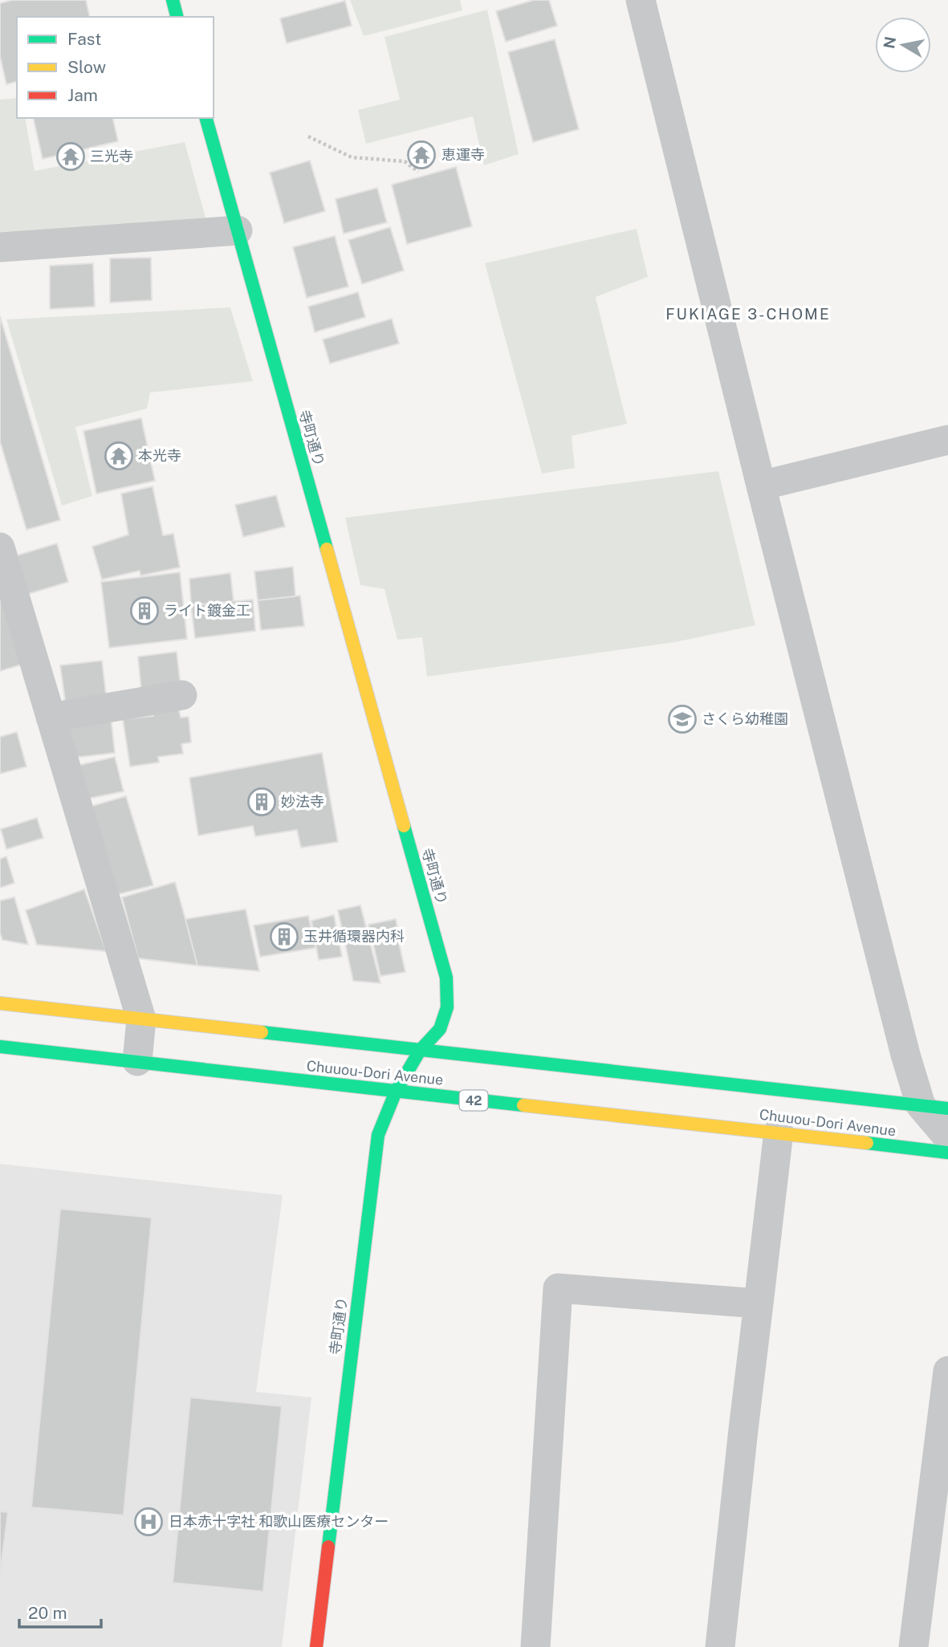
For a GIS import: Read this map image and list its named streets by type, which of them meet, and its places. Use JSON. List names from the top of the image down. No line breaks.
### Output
{"streets":{"main road":["寺町通り","Chuuou-Dori Avenue","42"]},"crossings":[["寺町通り","Chuuou-Dori Avenue"]],"districts":["FUKIAGE 3-CHOME"],"places":{"temple":["恵運寺","三光寺","本光寺"],"building":["ライト鍍金工","妙法寺","玉井循環器内科"],"school or university":["さくら幼稚園"],"hospital":["日本赤十字社 和歌山医療センター"]},"legend":["Fast","Slow","Jam"],"scale_bar":"20 m","north":"left"}
